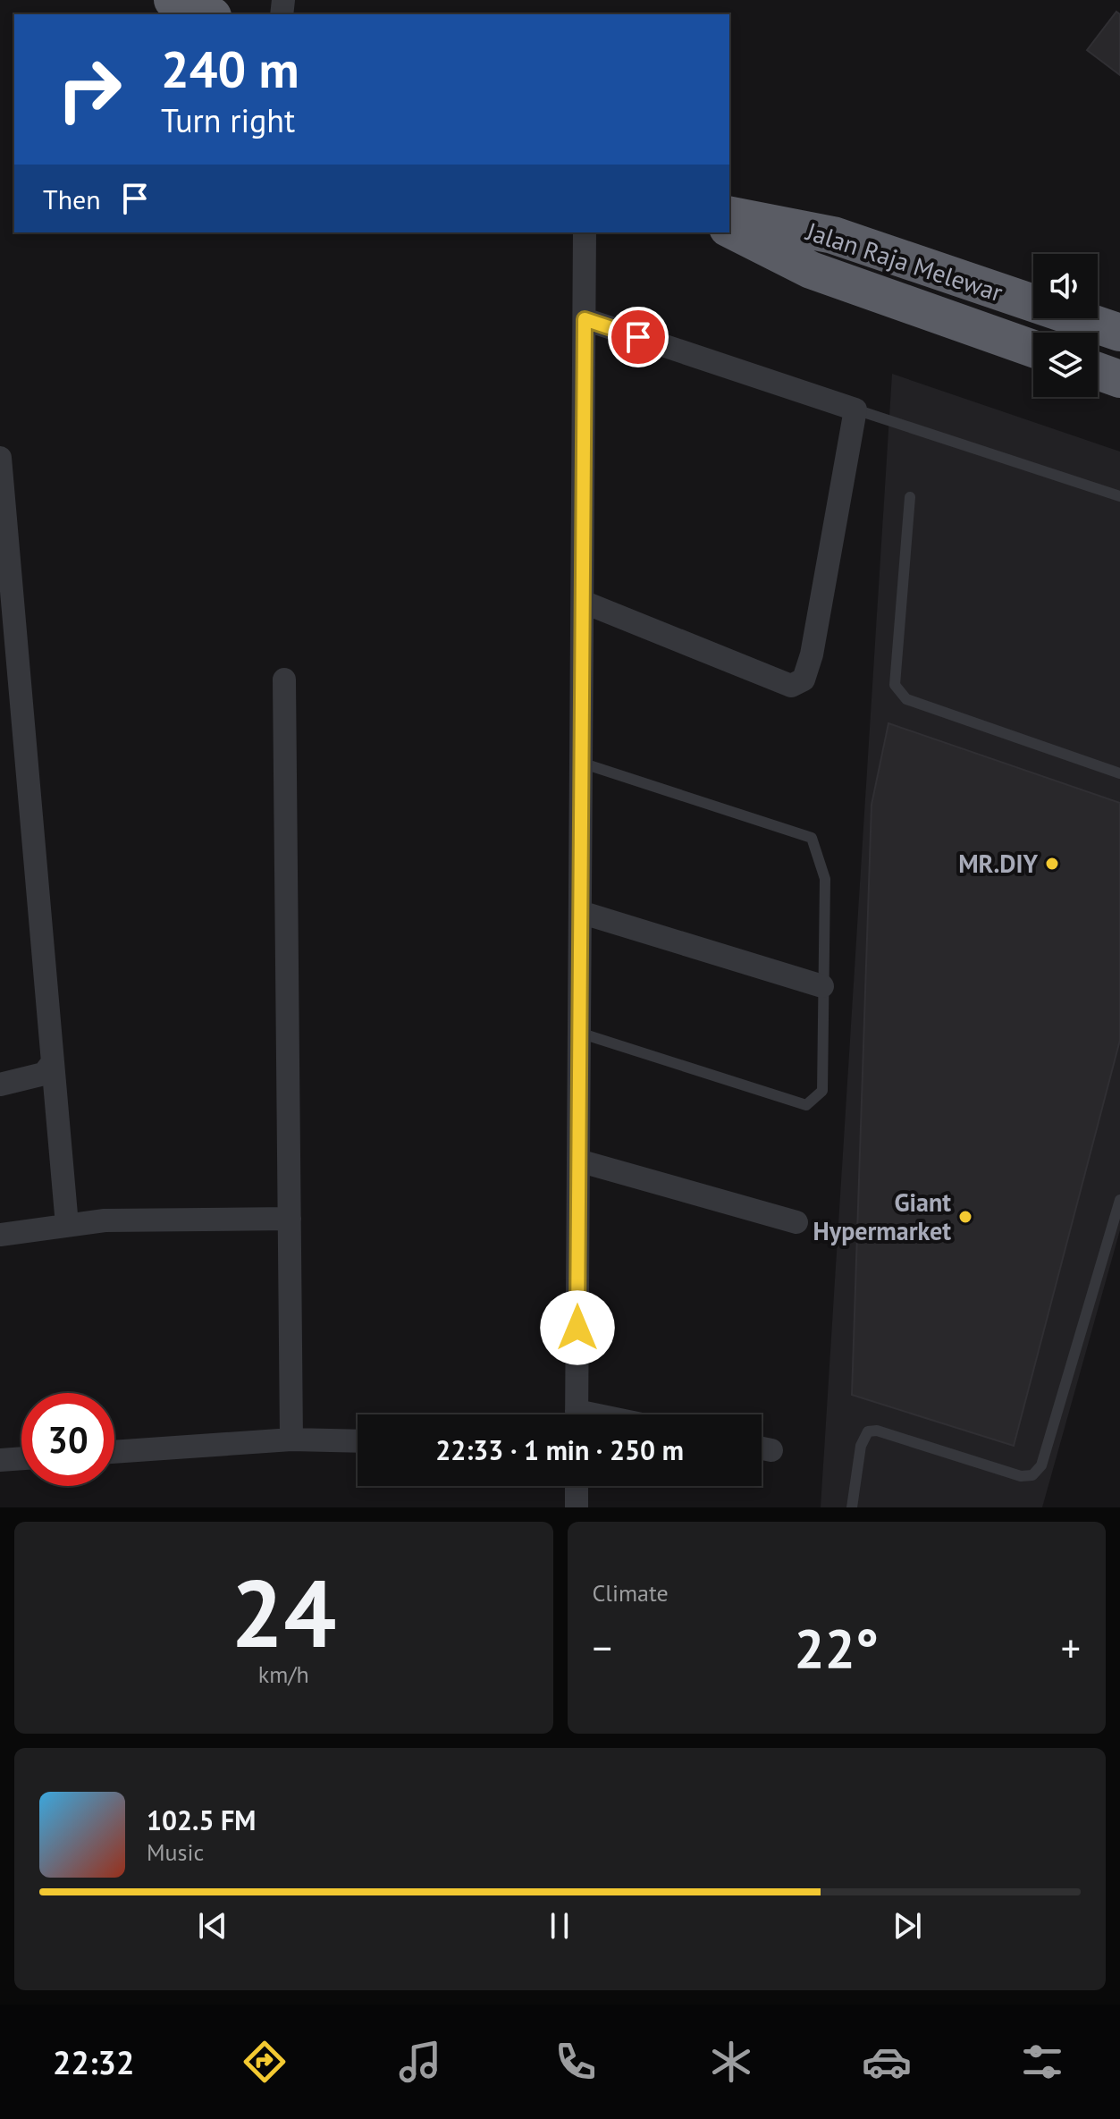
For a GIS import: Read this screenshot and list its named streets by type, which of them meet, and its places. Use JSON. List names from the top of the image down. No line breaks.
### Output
{"streets":{"highway":["Jalan Raja Melewar"]},"places":["MR.DIY","Giant Hypermarket"],"page":{"turn":["240 m","Turn right"],"then":"Then","limit":"30","trip":"22:33 · 1 min · 250 m","tile":[["24","km/h"],"Climate"],"heat":["−","22°","+"],"song":["102.5 FM","Music"],"tabs":"22:32"}}
